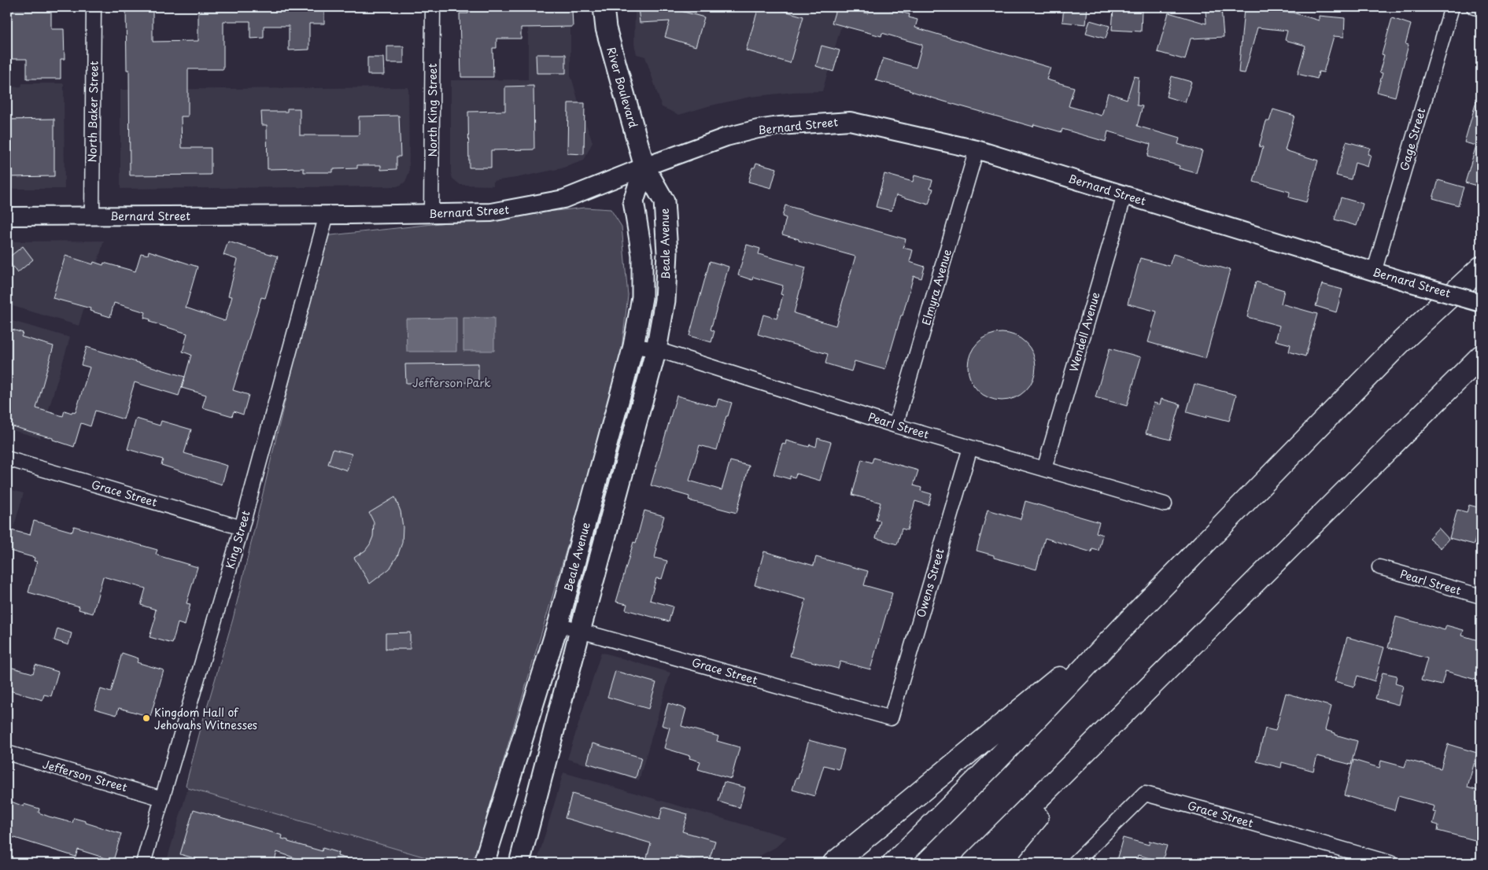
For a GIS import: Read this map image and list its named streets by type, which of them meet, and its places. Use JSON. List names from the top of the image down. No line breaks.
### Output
{"streets":{"main road":["River Boulevard","Beale Avenue"],"street":["North King Street","North Baker Street","Bernard Street","Gage Street","Elmyra Avenue","Wendell Avenue","Pearl Street","Grace Street","King Street","Owens Street","Jefferson Street"]},"crossings":[["River Boulevard","Bernard Street"],["River Boulevard","Beale Avenue"],["North King Street","Bernard Street"],["North Baker Street","Bernard Street"],["Bernard Street","Gage Street"],["Bernard Street","Beale Avenue"],["Bernard Street","Elmyra Avenue"],["Bernard Street","Wendell Avenue"],["Bernard Street","King Street"],["Beale Avenue","Pearl Street"],["Beale Avenue","Grace Street"],["Elmyra Avenue","Pearl Street"],["Wendell Avenue","Pearl Street"],["Pearl Street","Owens Street"],["Grace Street","King Street"],["Grace Street","Owens Street"],["King Street","Jefferson Street"]],"parks":["Jefferson Park"],"places":["Kingdom Hall of Jehovahs Witnesses"]}
